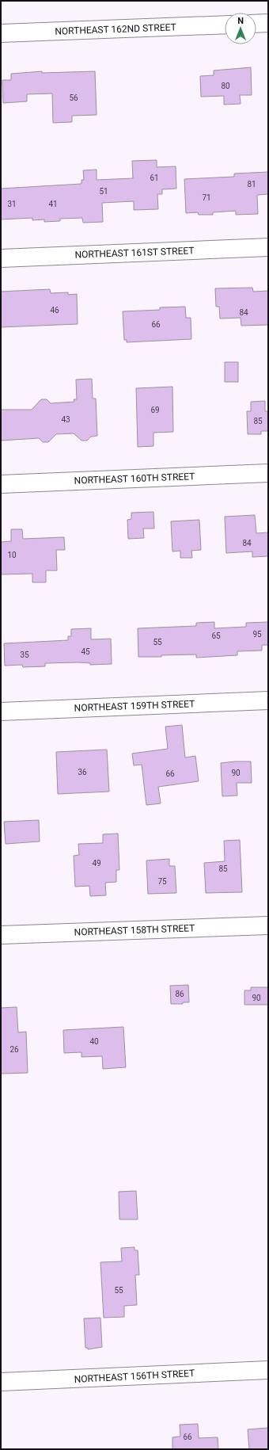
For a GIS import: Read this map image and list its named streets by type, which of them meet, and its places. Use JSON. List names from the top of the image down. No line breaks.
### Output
{"streets":{"street":["NORTHEAST 162ND STREET","NORTHEAST 161ST STREET","NORTHEAST 160TH STREET","NORTHEAST 159TH STREET","NORTHEAST 158TH STREET","NORTHEAST 156TH STREET"]},"house_numbers":["80","56","61","81","51","71","31","41","46","84","66","69","43","85","84","10","95","65","55","45","35","36","90","66","49","85","75","86","90","40","26","55","66"],"north":"top"}
